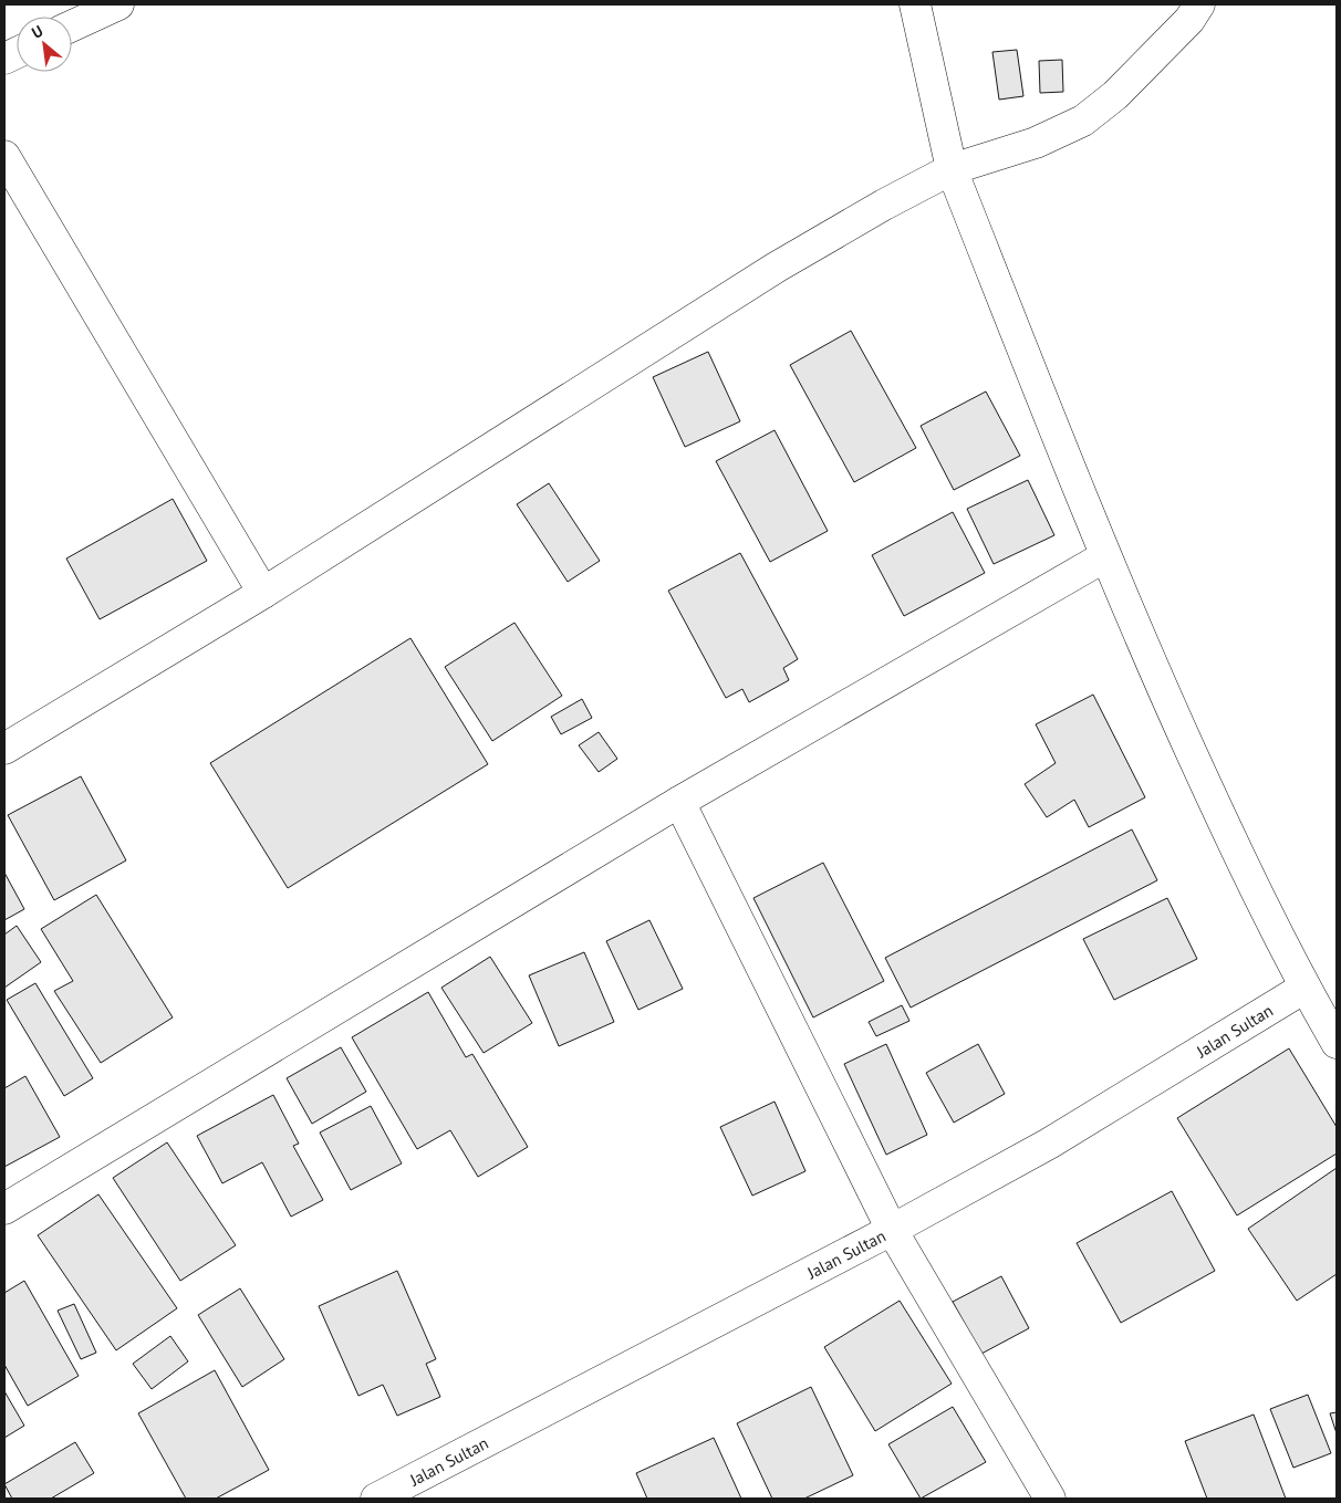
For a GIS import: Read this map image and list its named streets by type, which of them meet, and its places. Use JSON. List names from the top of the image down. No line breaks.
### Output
{"streets":{"street":["Jalan Sultan"]},"north":"top left"}
